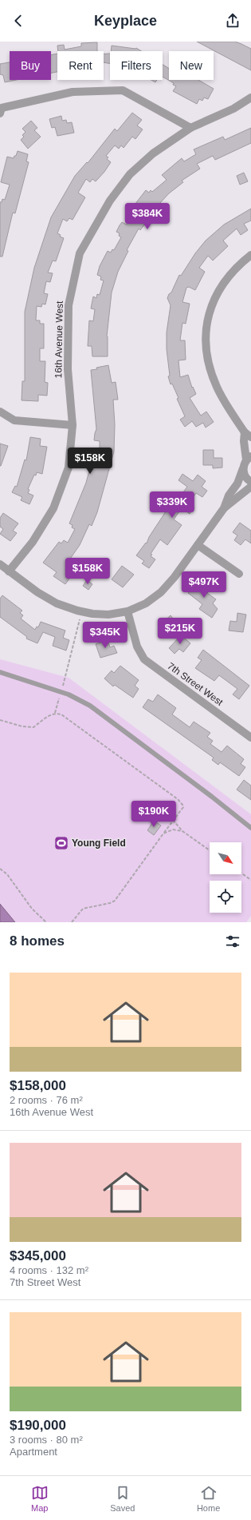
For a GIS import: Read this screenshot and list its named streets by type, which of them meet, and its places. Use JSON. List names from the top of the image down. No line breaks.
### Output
{"streets":{"street":["16th Avenue West","7th Street West"]},"places":{"sports":["Young Field"]},"north":"bottom right","page":{"header":"Keyplace","chip":["Buy","Rent","Filters","New"],"price":["$384K","$158K","$339K","$158K","$497K","$215K","$345K","$190K"],"heading":"8 homes","list":[{"name":"$158,000","note":"2 rooms · 76 m² · 16th Avenue West"},{"name":"$345,000","note":"4 rooms · 132 m² · 7th Street West"},{"name":"$190,000","note":"3 rooms · 80 m² · Apartment"}],"tabs":["Map","Saved","Home"]}}
